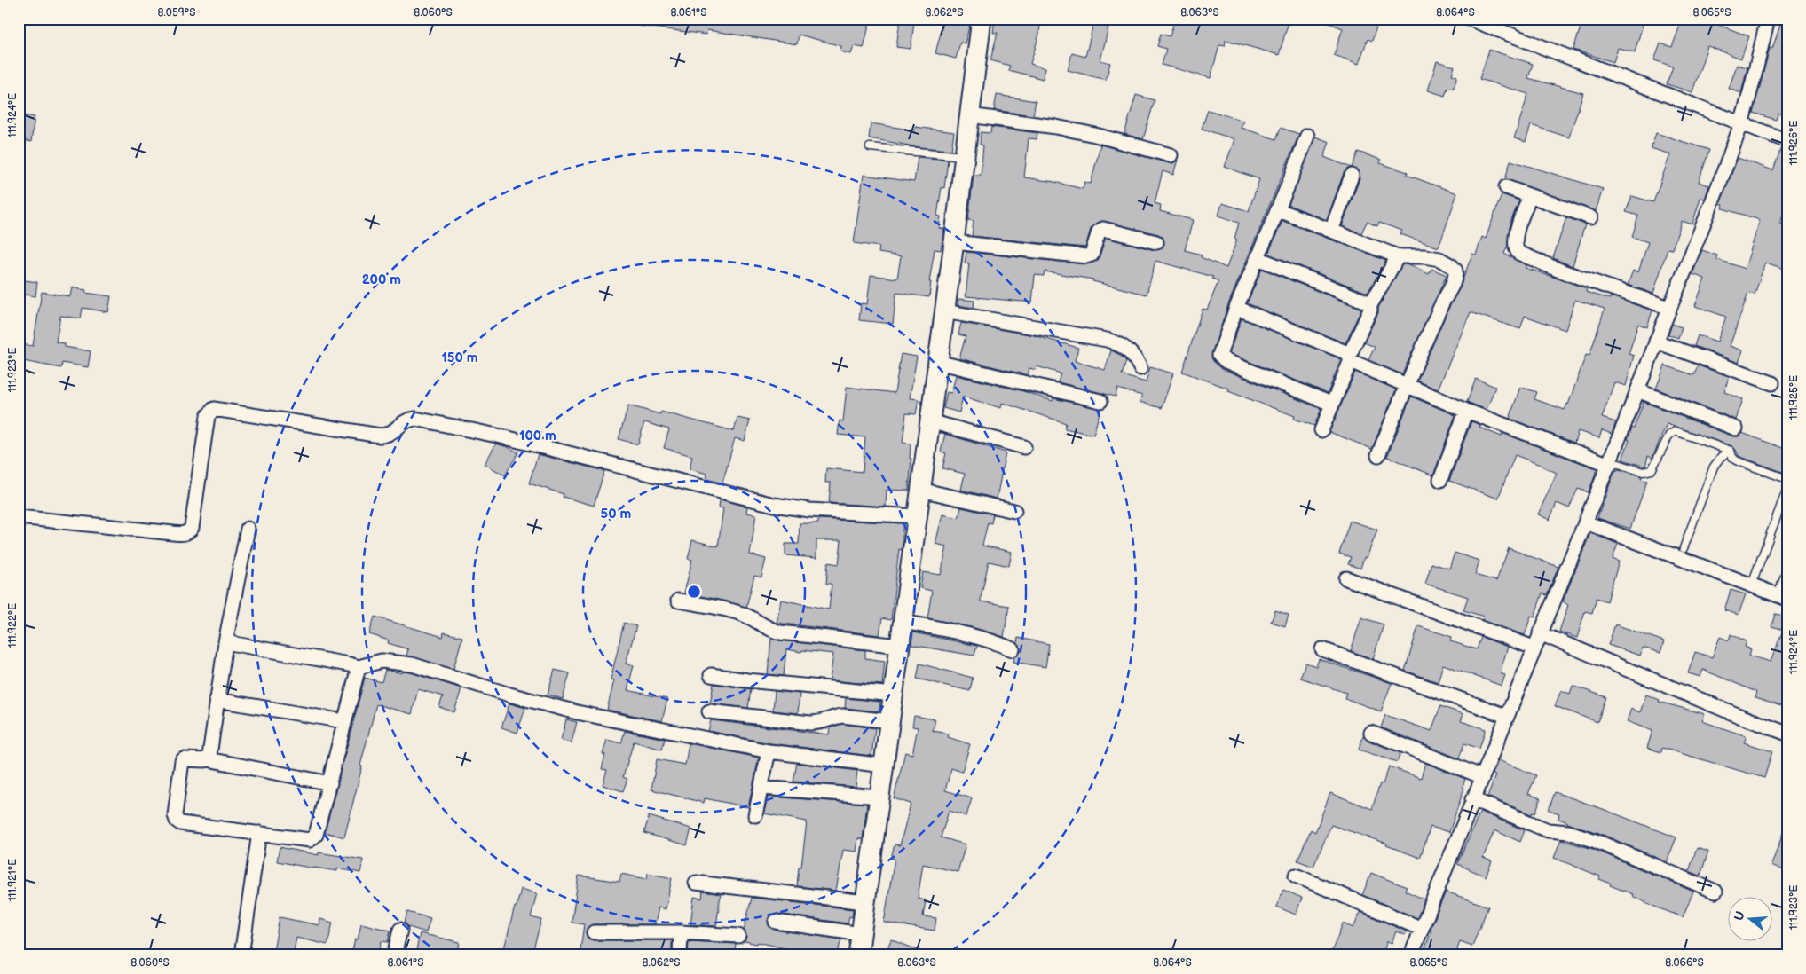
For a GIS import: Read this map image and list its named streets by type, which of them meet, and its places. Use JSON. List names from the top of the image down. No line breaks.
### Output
{"north":"left","coordinates":["8.059°S","8.060°S","8.061°S","8.062°S","8.063°S","8.064°S","8.065°S","111.924°E","111.926°E","111.923°E","111.925°E","111.922°E","111.921°E","8.066°S"],"rings":["200 m","150 m","100 m","50 m"]}
